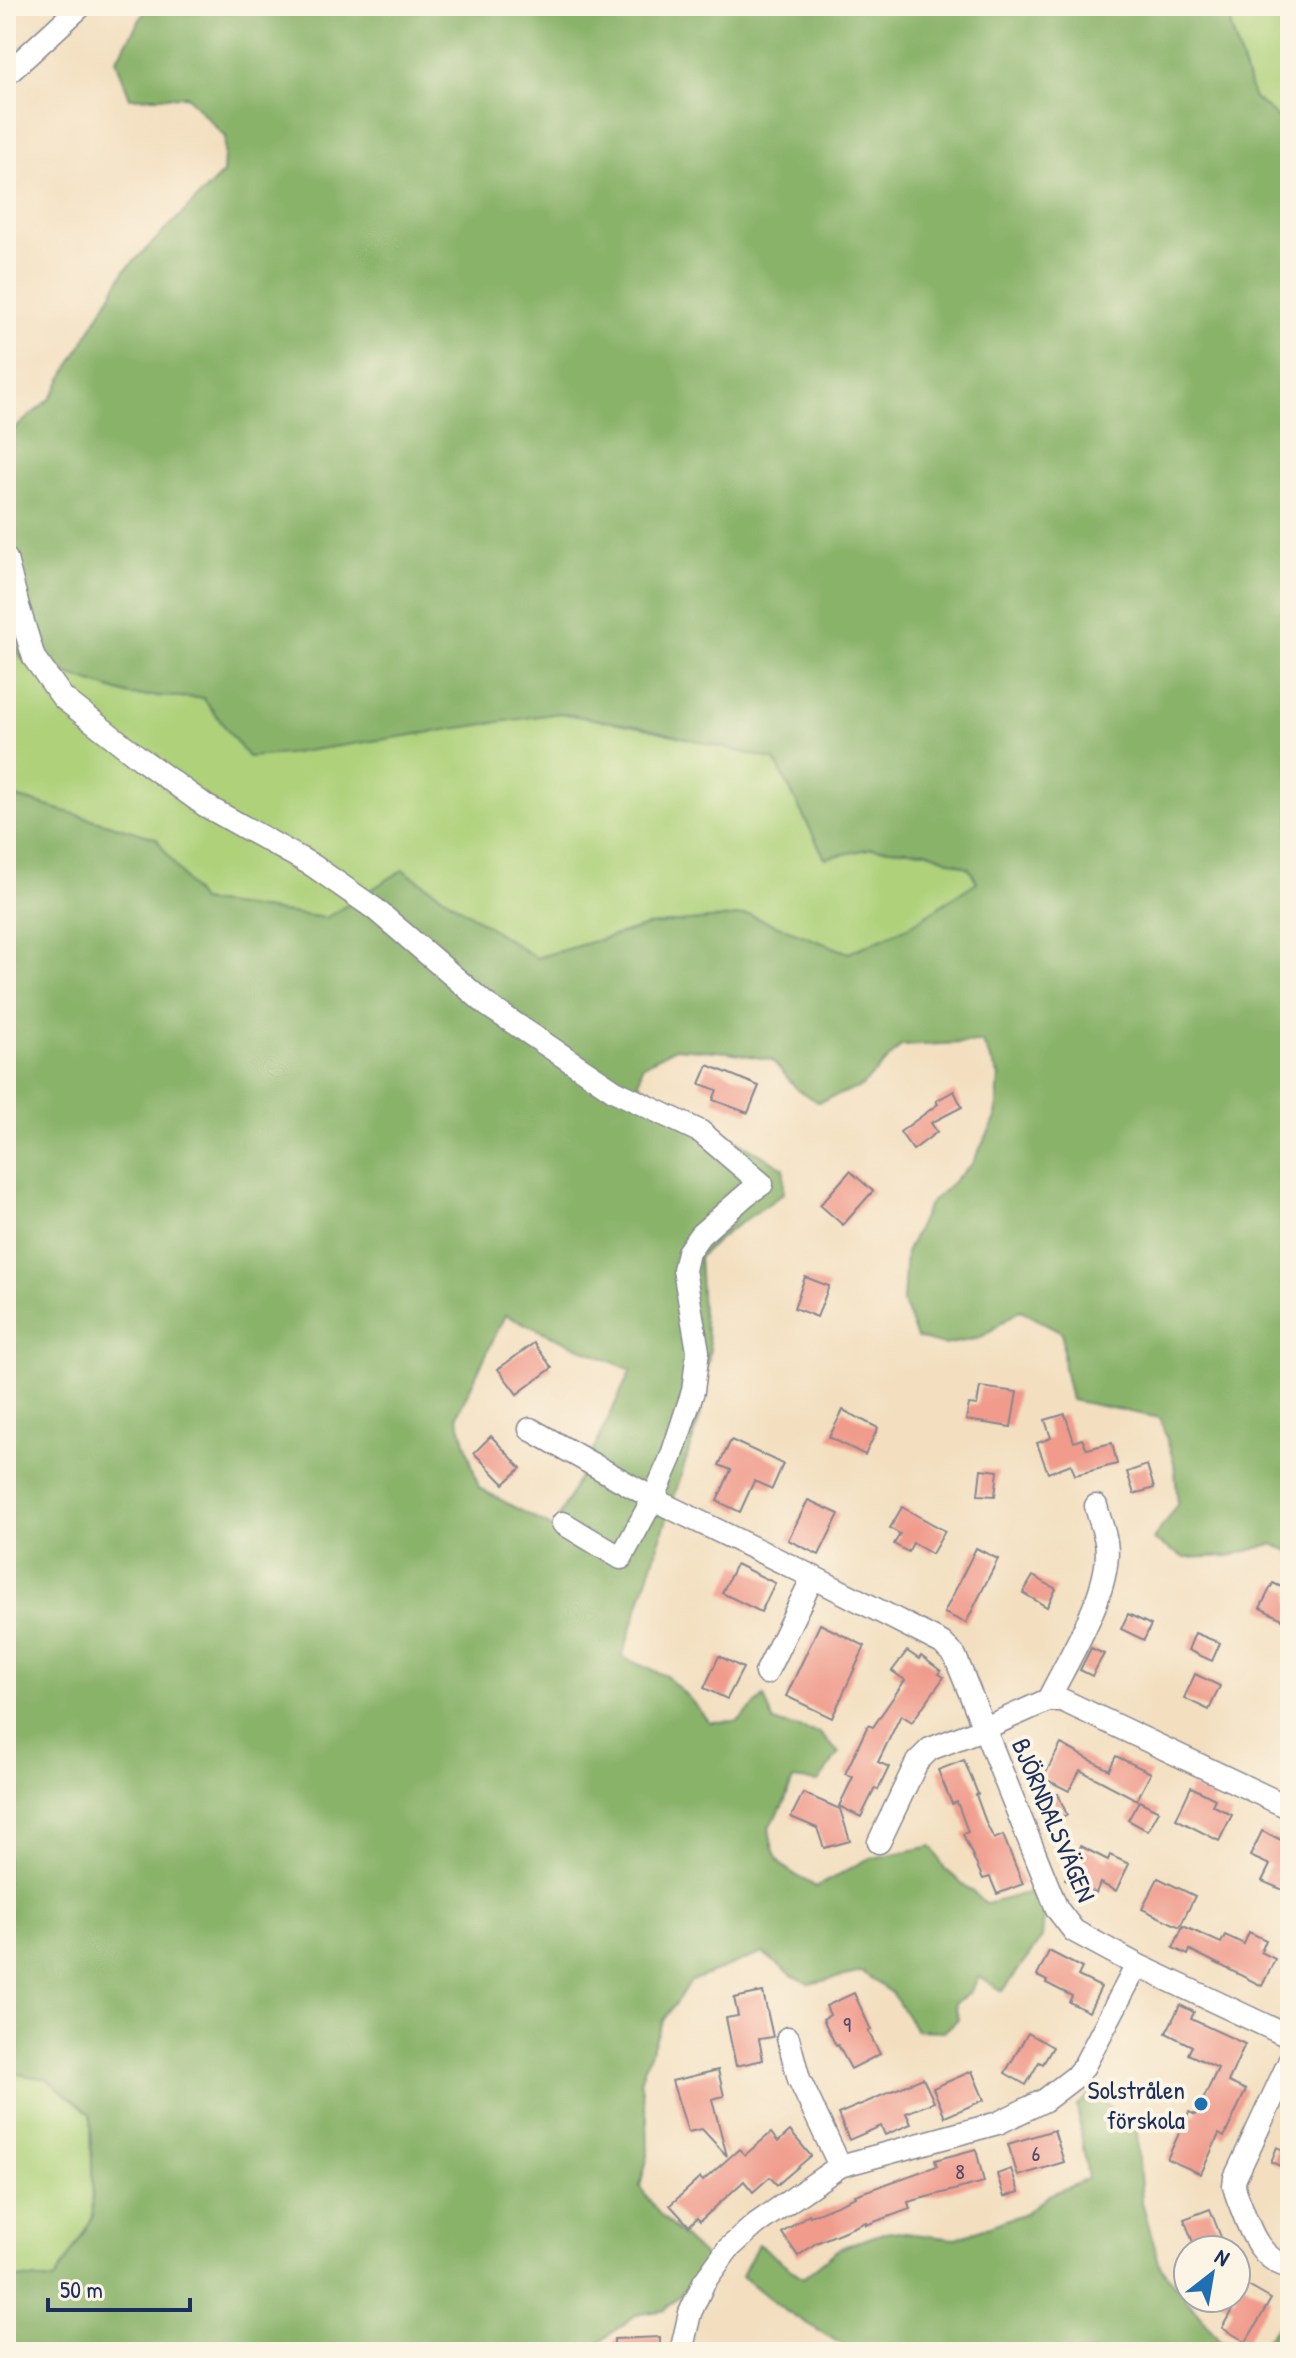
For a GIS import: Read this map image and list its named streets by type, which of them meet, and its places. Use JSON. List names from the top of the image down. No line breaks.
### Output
{"streets":{"street":["BJÖRNDALSVÄGEN"]},"places":["Solstrålen förskola"],"house_numbers":["9","6","8"],"scale_bar":"50 m","north":"top right"}
